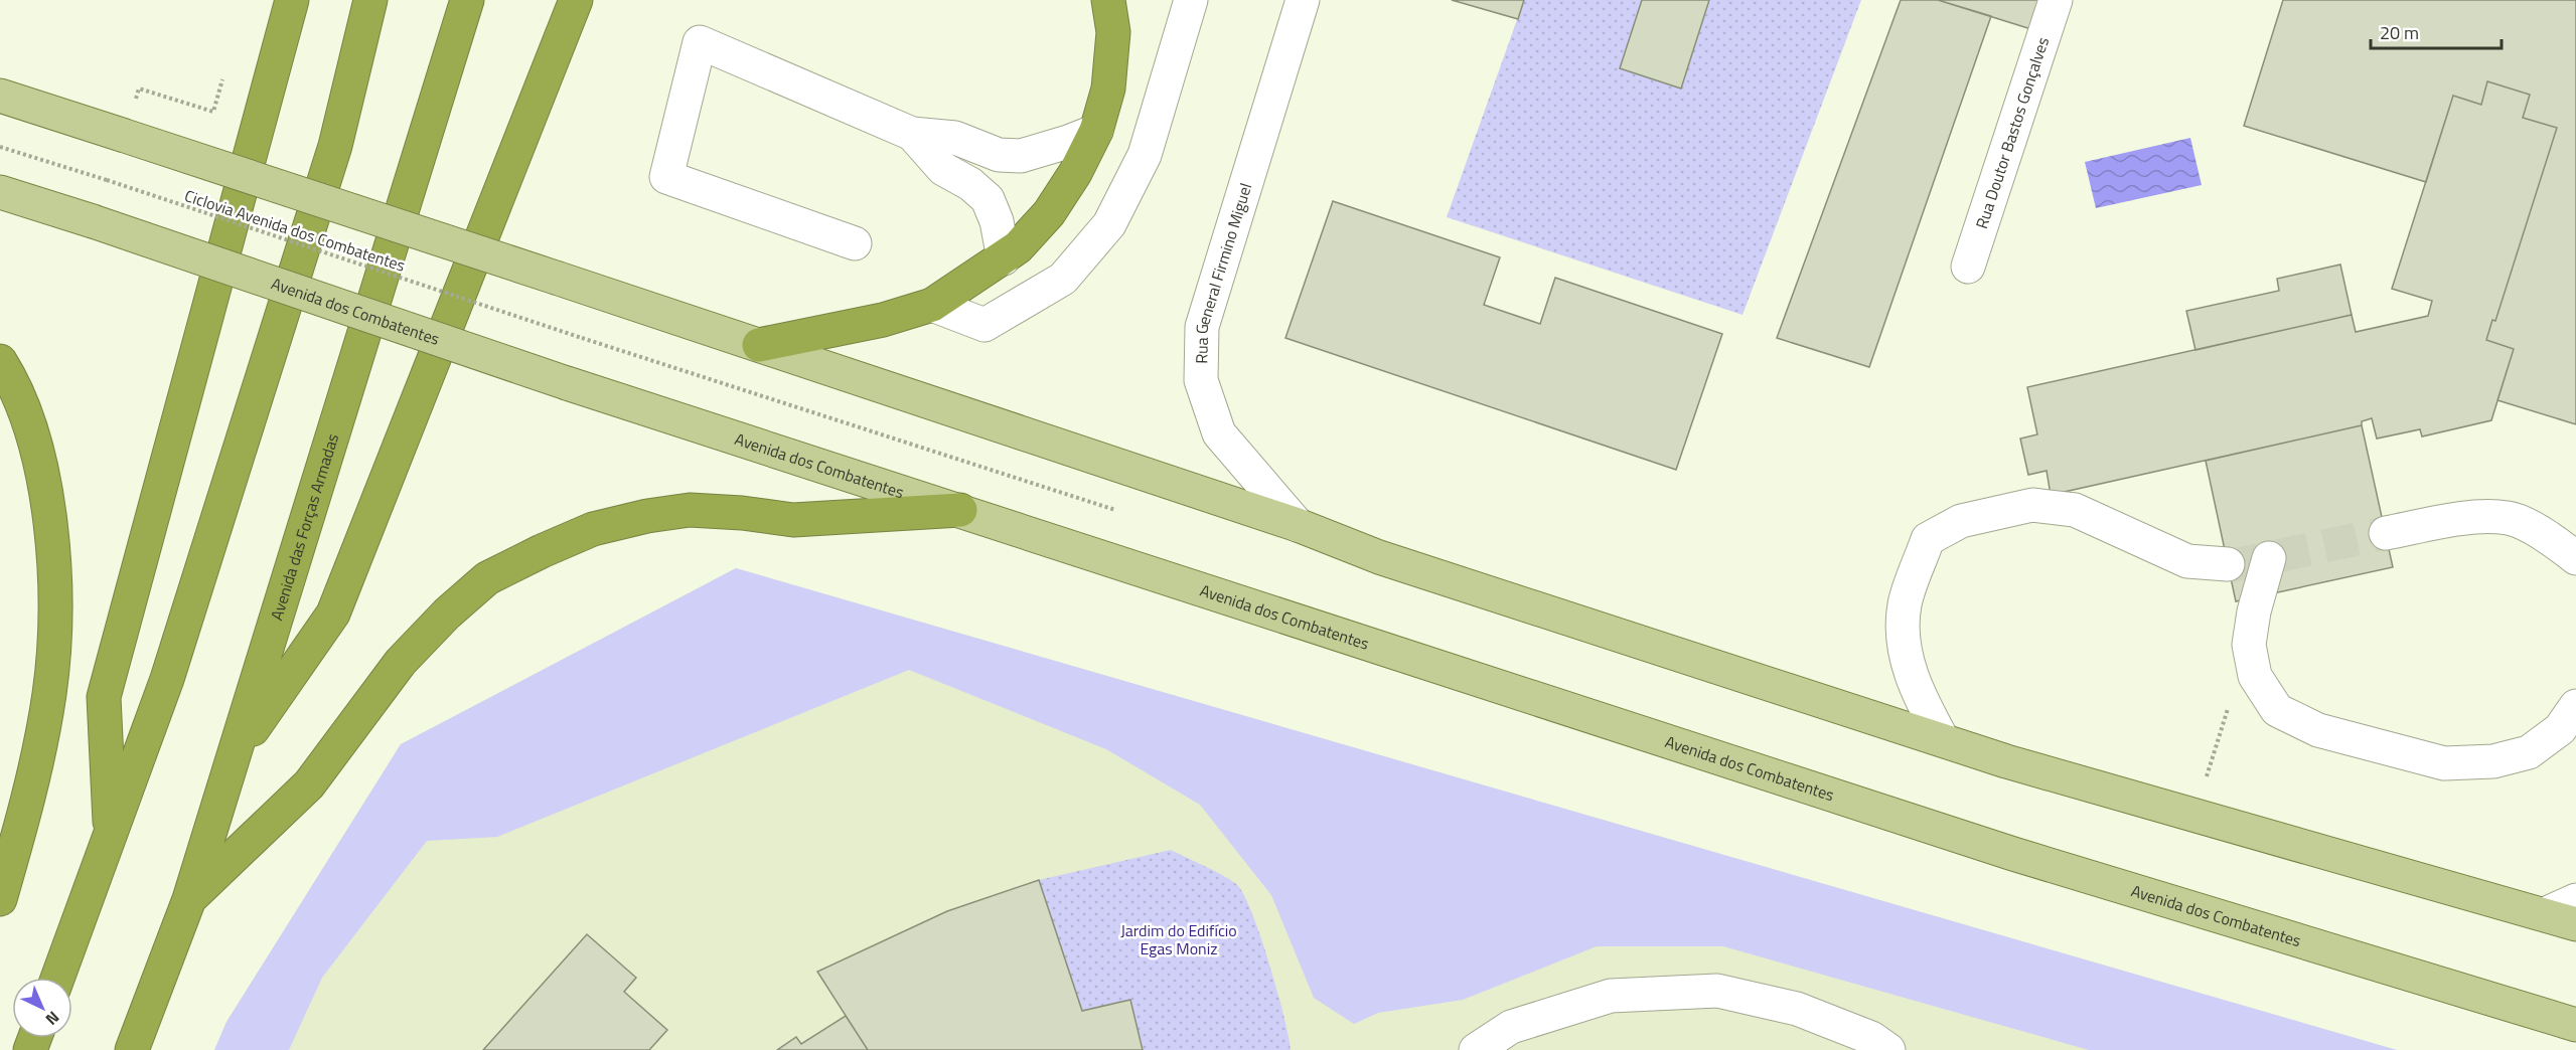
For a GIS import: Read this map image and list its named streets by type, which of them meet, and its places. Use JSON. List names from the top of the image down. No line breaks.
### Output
{"streets":{"highway":["Avenida das Forças Armadas"],"main road":["Avenida dos Combatentes"],"street":["Rua Doutor Bastos Gonçalves","Rua General Firmino Miguel"],"path":["Ciclovia Avenida dos Combatentes"]},"parks":["Jardim do Edifício Egas Moniz"],"scale_bar":"20 m","north":"bottom right"}
